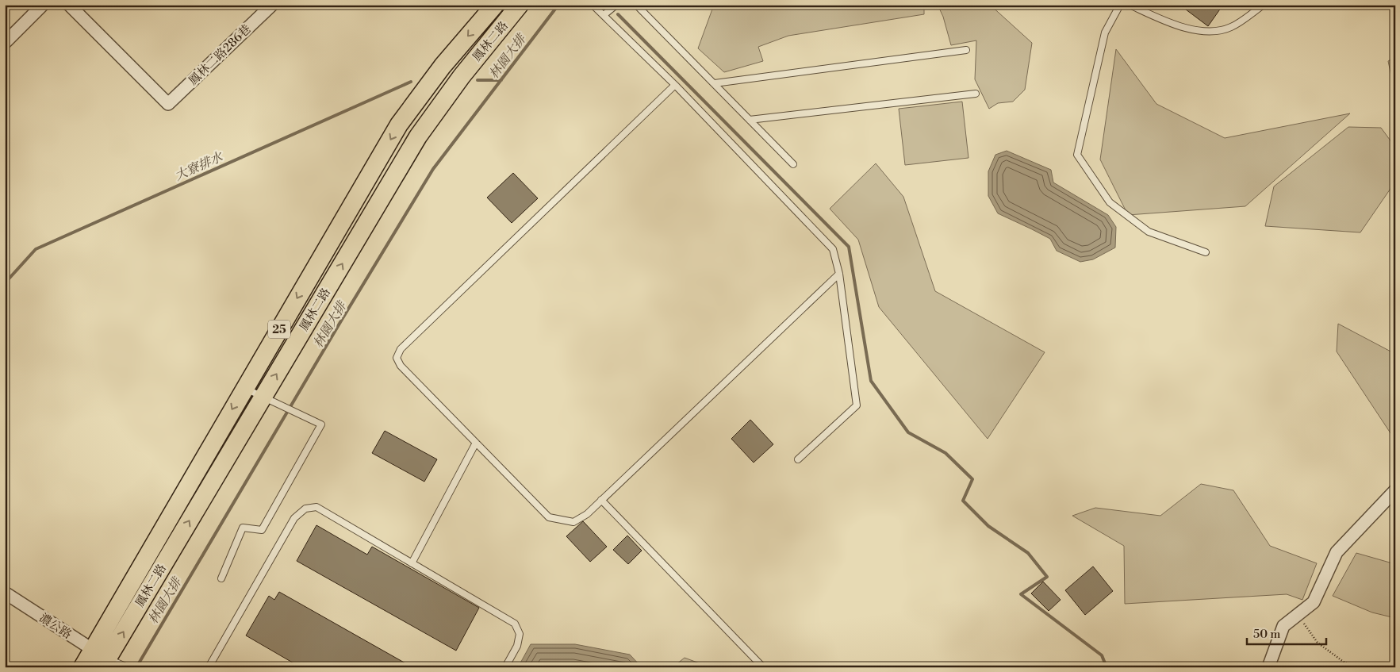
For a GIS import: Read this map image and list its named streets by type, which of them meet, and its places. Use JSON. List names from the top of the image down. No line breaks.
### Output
{"streets":{"main road":["鳳林二路","25"],"street":["鳳林二路286巷","濃公路"]},"crossings":[["鳳林二路","濃公路"]],"water":["林園大排","大寮排水"],"scale_bar":"50 m"}
